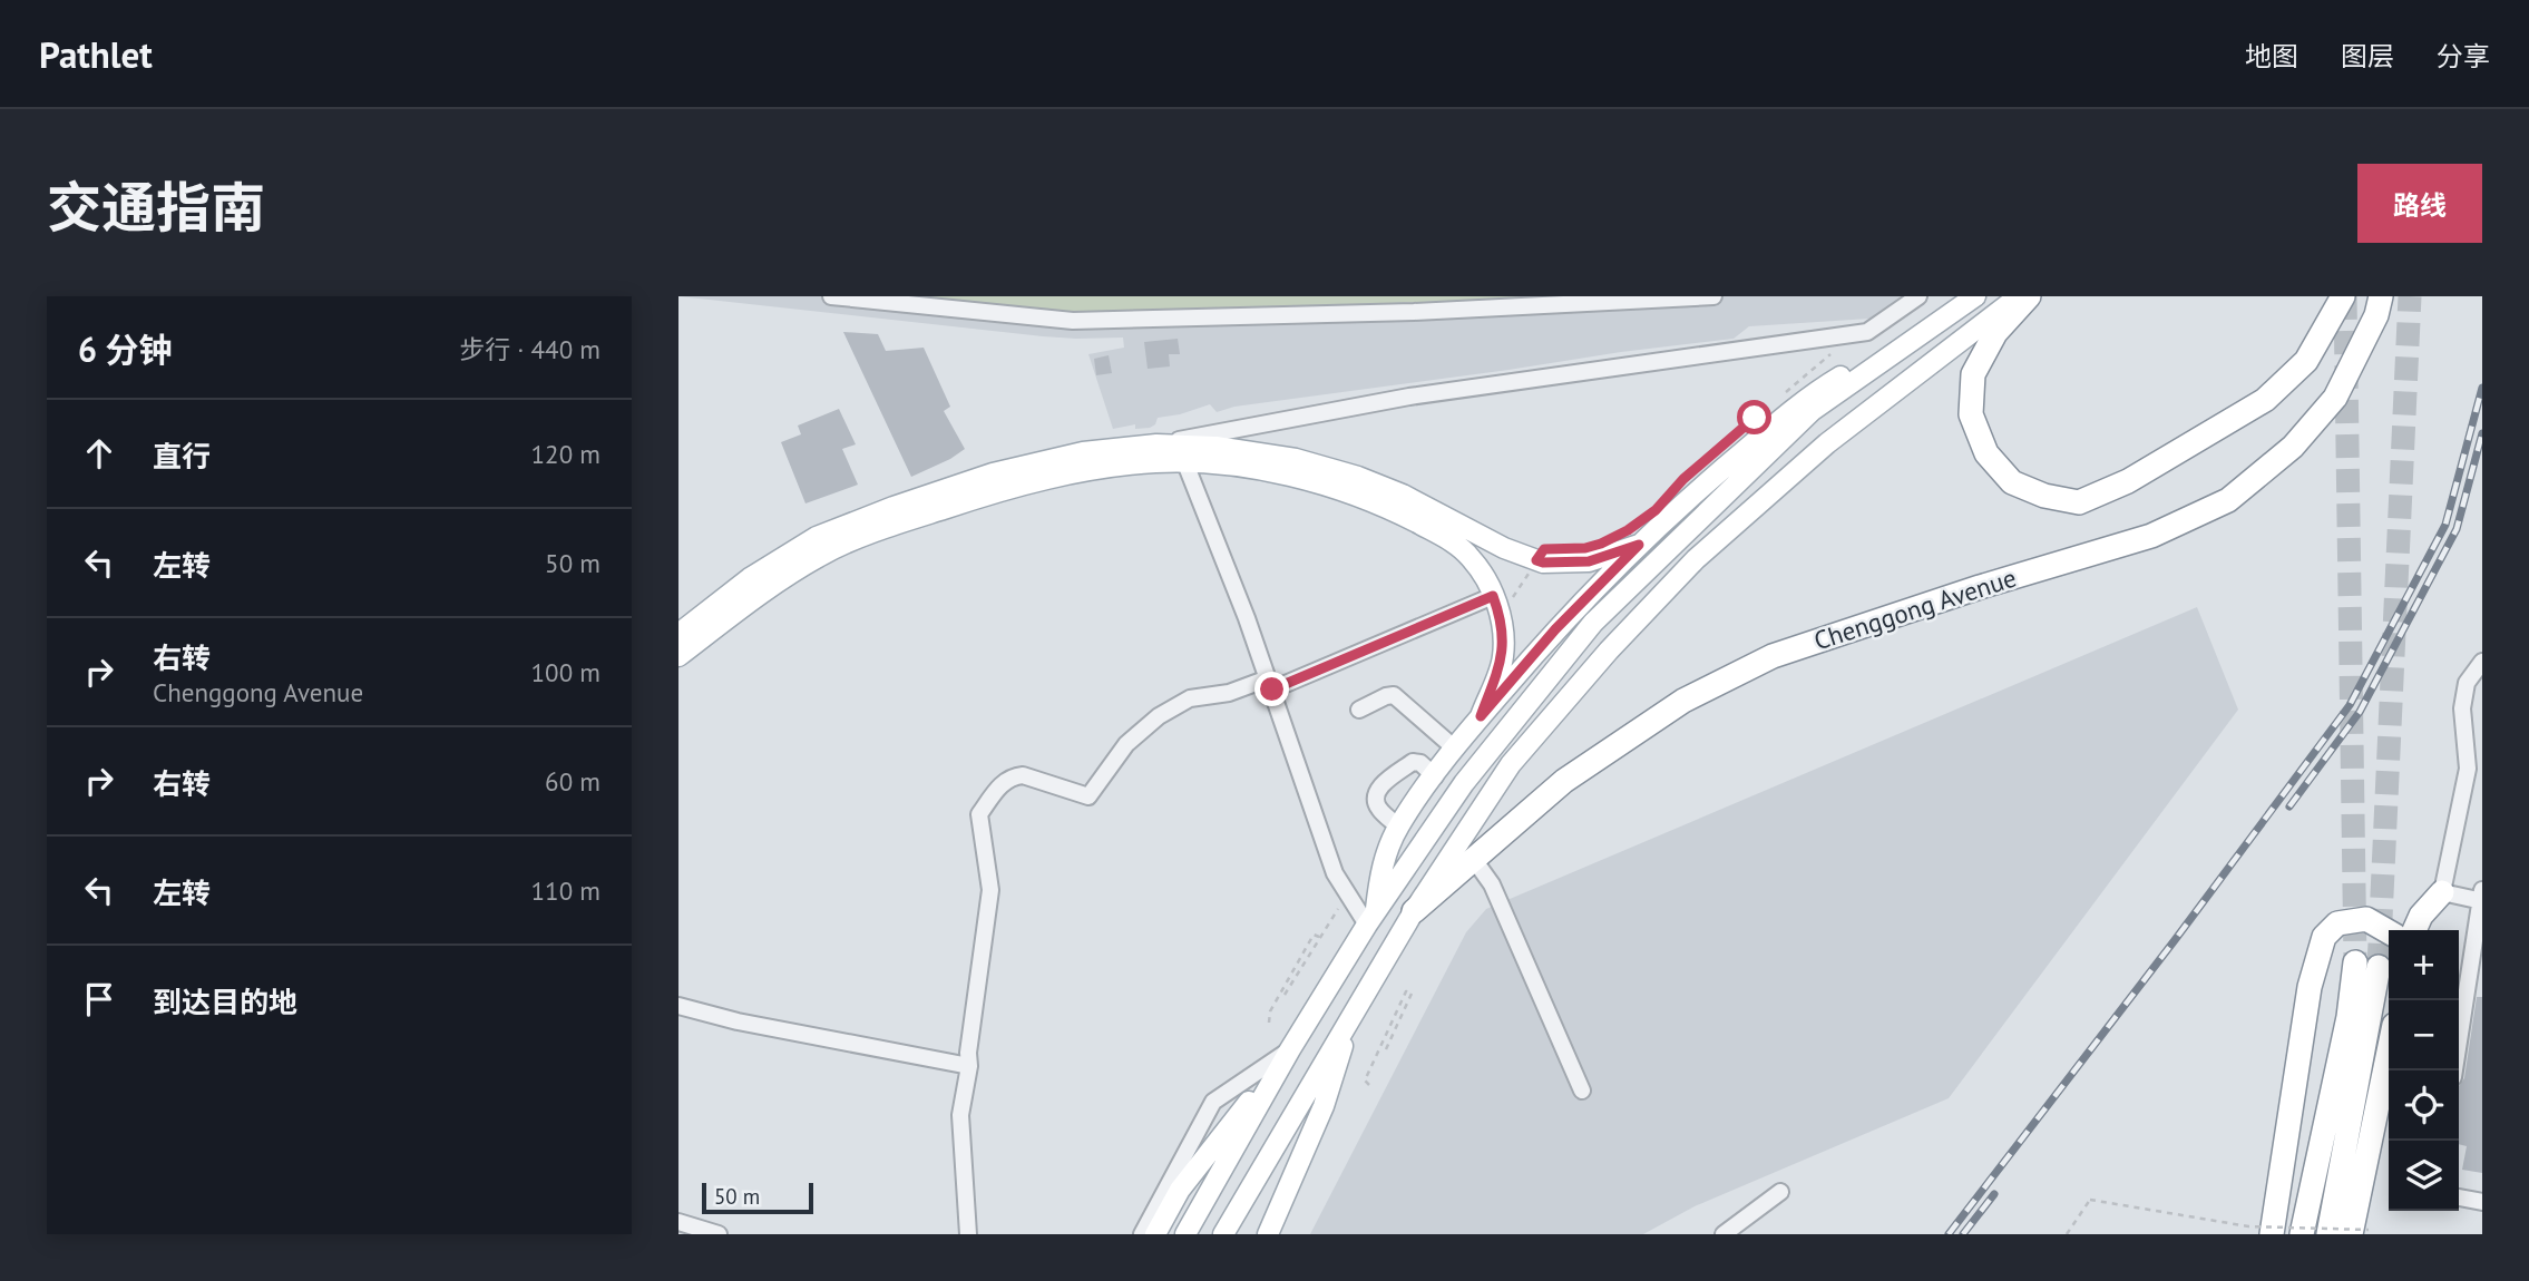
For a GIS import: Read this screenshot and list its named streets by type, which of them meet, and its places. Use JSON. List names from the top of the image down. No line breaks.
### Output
{"streets":{"highway":["Chenggong Avenue"]},"scale_bar":"50 m","page":{"header":"Pathlet","nav":["地图","图层","分享"],"title":"交通指南","buttons":"路线","heading":["6 分钟","步行 · 440 m"],"list":[["直行","120 m"],["左转","50 m"],["右转","Chenggong Avenue","100 m"],["右转","60 m"],["左转","110 m"],"到达目的地"],"map_buttons":["+","−"],"scale":"50 m"}}
